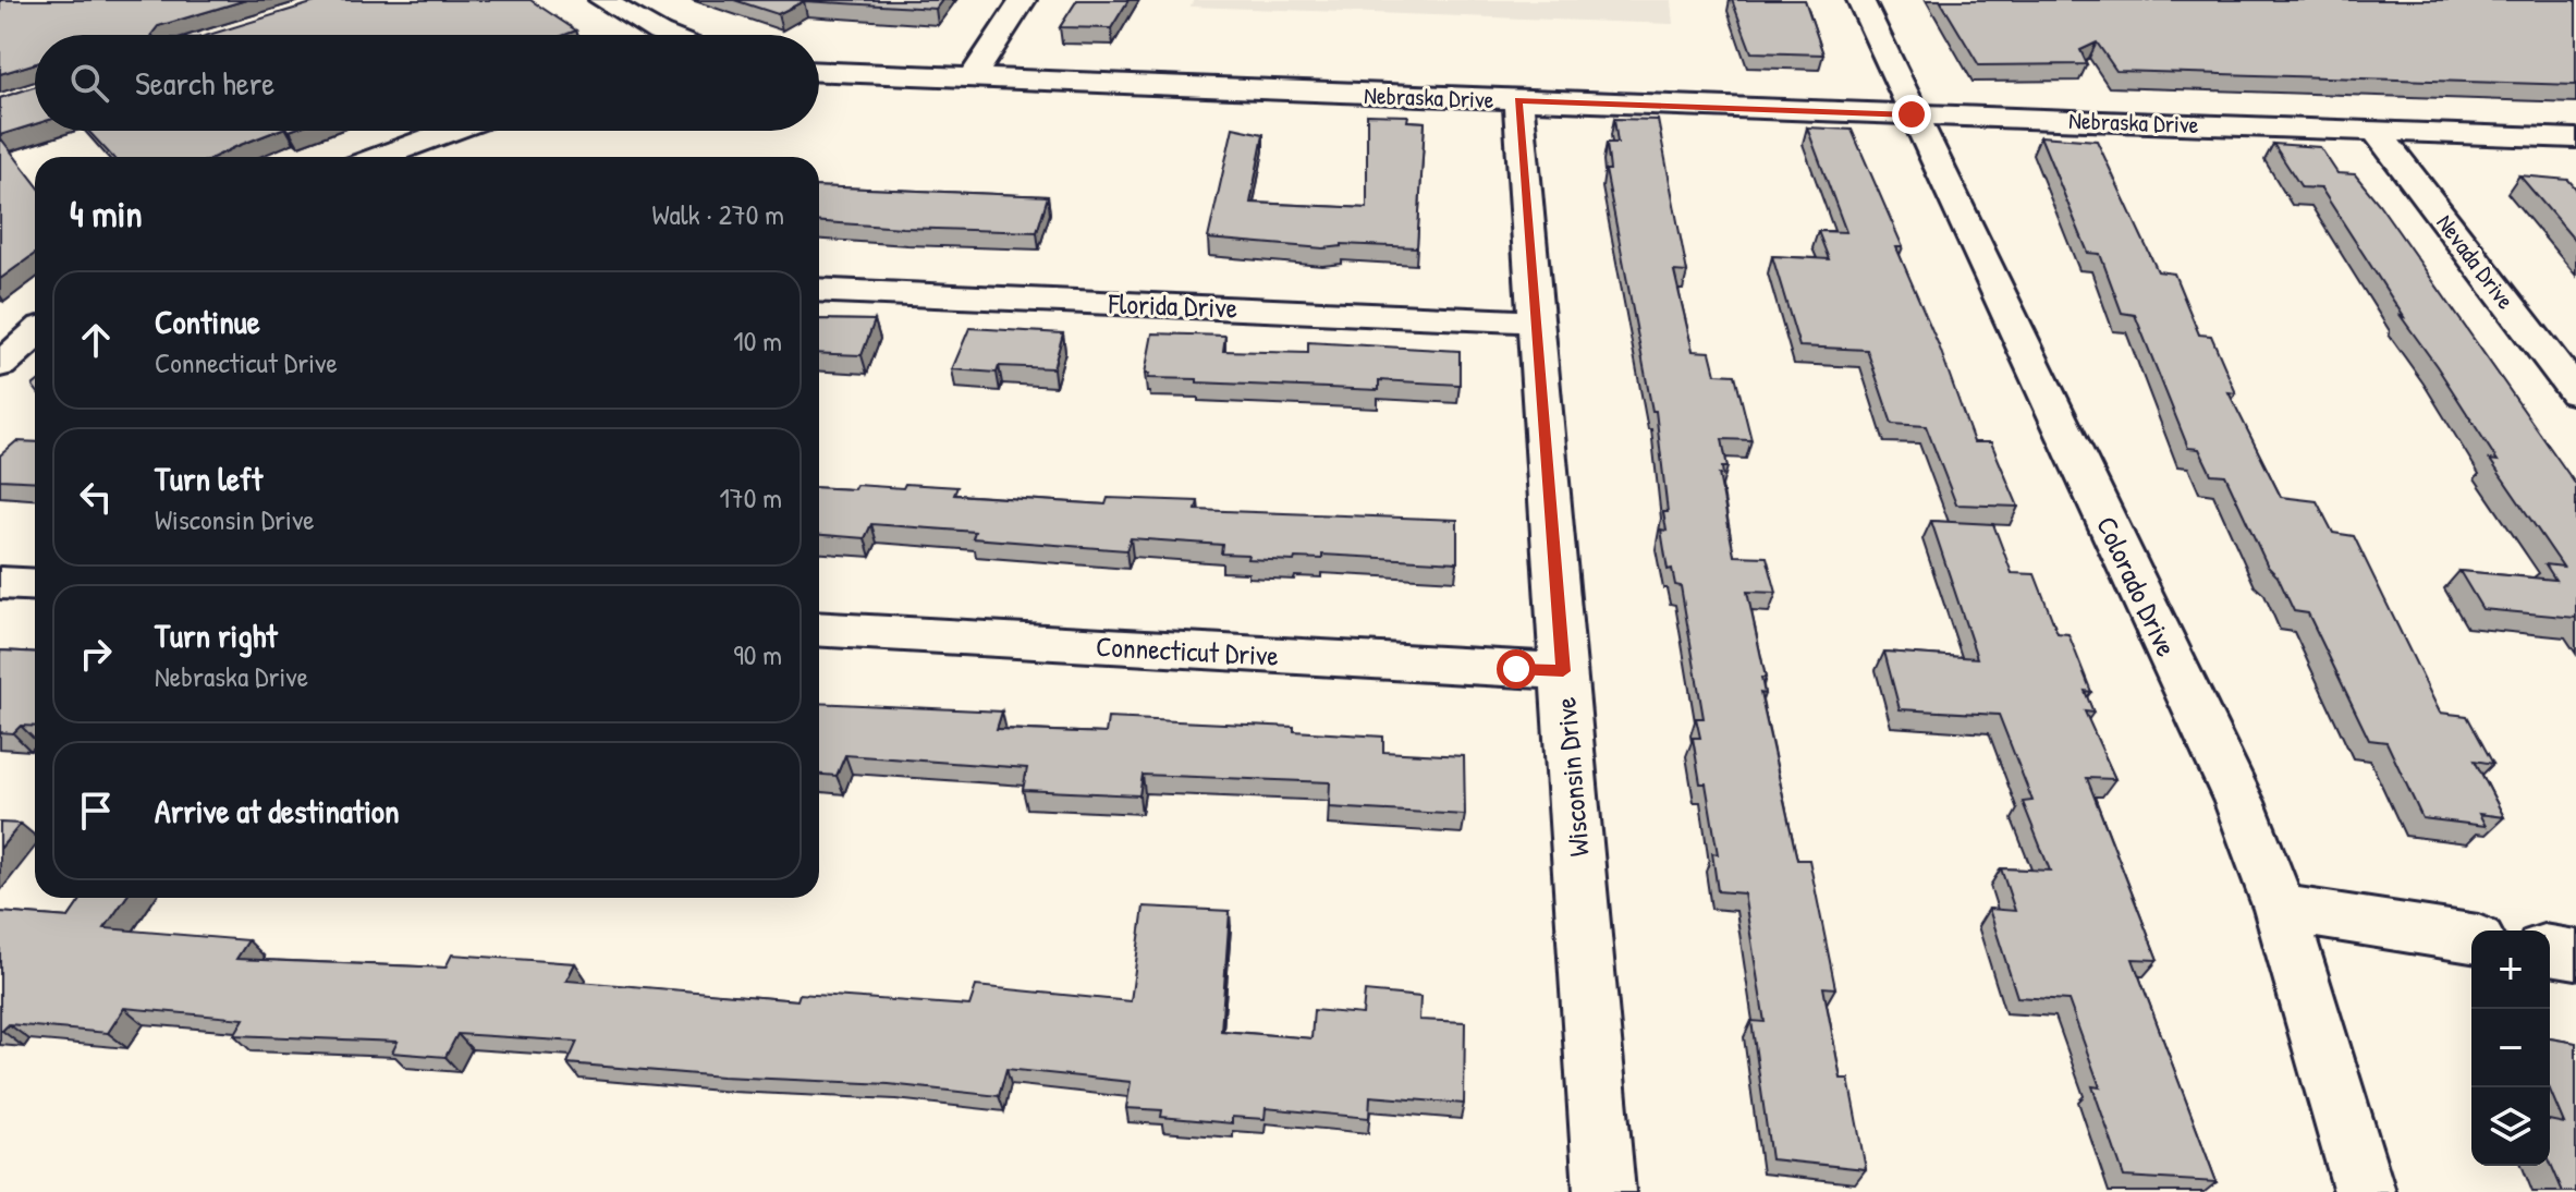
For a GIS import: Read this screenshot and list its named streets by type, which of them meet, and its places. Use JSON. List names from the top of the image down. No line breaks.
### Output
{"streets":{"street":["Nebraska Drive","Nevada Drive","Florida Drive","Colorado Drive","Connecticut Drive","Wisconsin Drive"]},"crossings":[["Nebraska Drive","Nevada Drive"],["Nebraska Drive","Colorado Drive"],["Nebraska Drive","Wisconsin Drive"],["Florida Drive","Wisconsin Drive"],["Connecticut Drive","Wisconsin Drive"]],"page":{"search":"Search here","heading":["4 min","Walk · 270 m"],"list":[["Continue","Connecticut Drive","10 m"],["Turn left","Wisconsin Drive","170 m"],["Turn right","Nebraska Drive","90 m"],"Arrive at destination"],"map_buttons":["+","−"]}}
